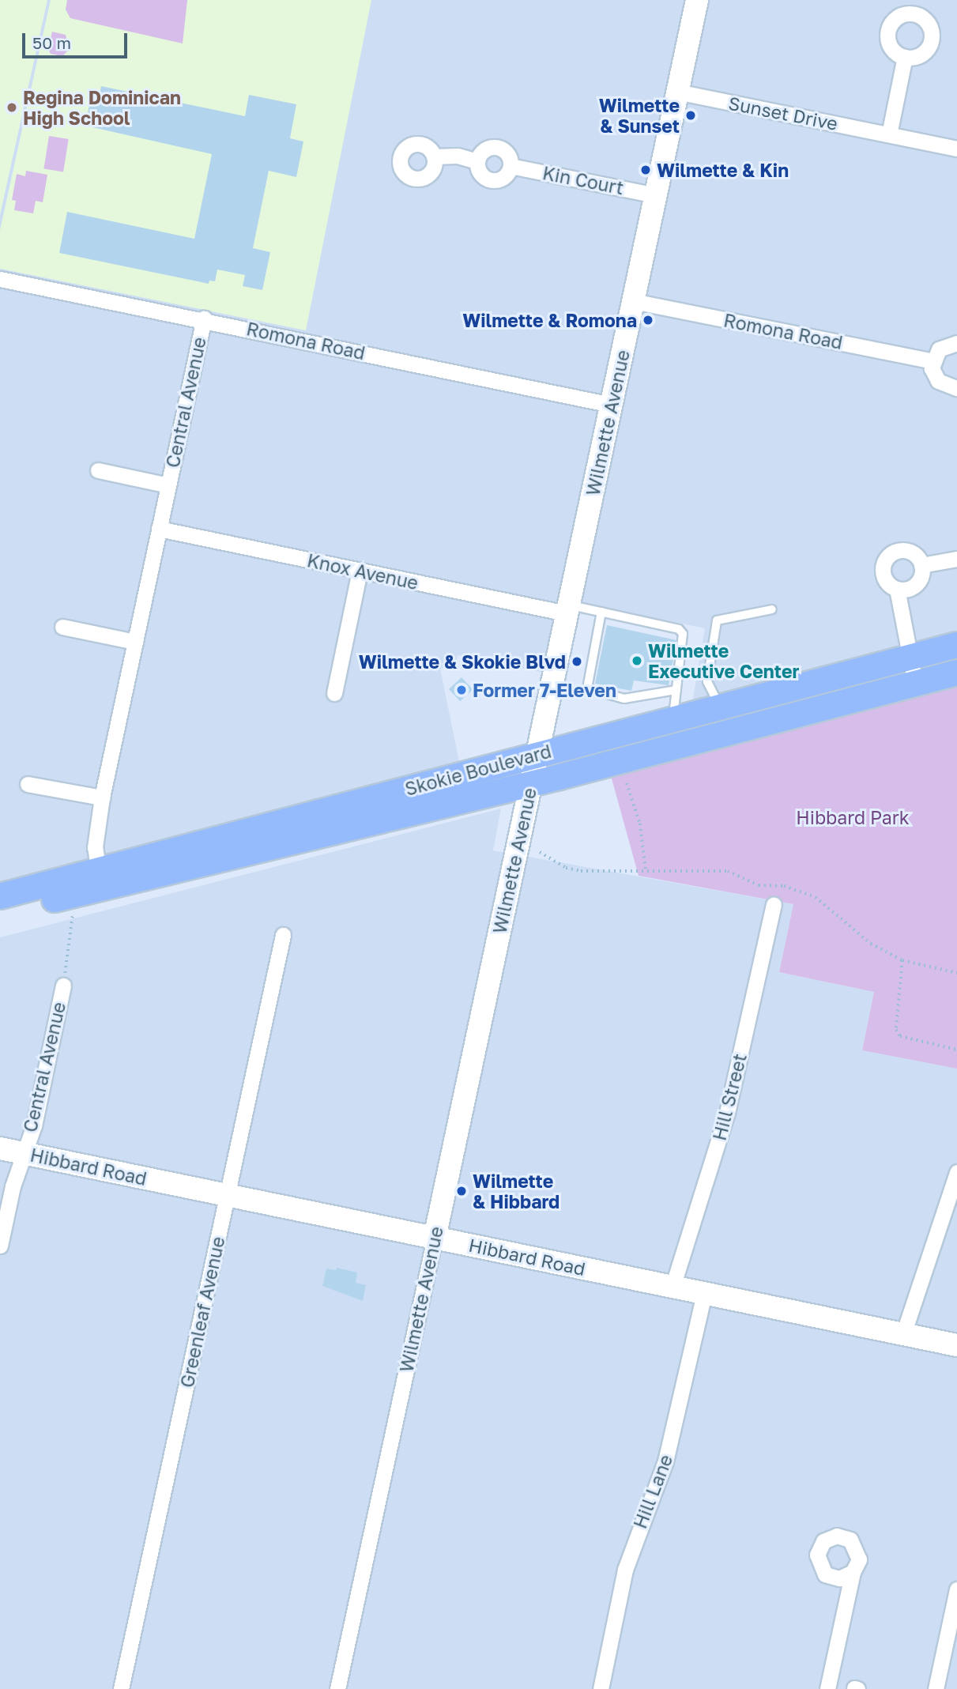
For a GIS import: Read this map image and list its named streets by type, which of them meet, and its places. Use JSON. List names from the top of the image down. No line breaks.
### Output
{"streets":{"main road":["Skokie Boulevard"],"street":["Sunset Drive","Kin Court","Romona Road","Central Avenue","Wilmette Avenue","Knox Avenue","Hill Street","Hibbard Road","Greenleaf Avenue","Hill Lane"]},"crossings":[["Sunset Drive","Wilmette Avenue"],["Kin Court","Wilmette Avenue"],["Romona Road","Central Avenue"],["Romona Road","Wilmette Avenue"],["Central Avenue","Knox Avenue"],["Central Avenue","Skokie Boulevard"],["Central Avenue","Hibbard Road"],["Wilmette Avenue","Knox Avenue"],["Wilmette Avenue","Skokie Boulevard"],["Wilmette Avenue","Hibbard Road"],["Hill Street","Hibbard Road"],["Hibbard Road","Greenleaf Avenue"],["Hibbard Road","Hill Lane"]],"parks":["Hibbard Park"],"places":["Regina Dominican High School","Wilmette & Sunset","Wilmette & Kin","Wilmette & Romona","Wilmette Executive Center","Wilmette & Skokie Blvd","Former 7-Eleven","Wilmette & Hibbard"],"scale_bar":"50 m"}
